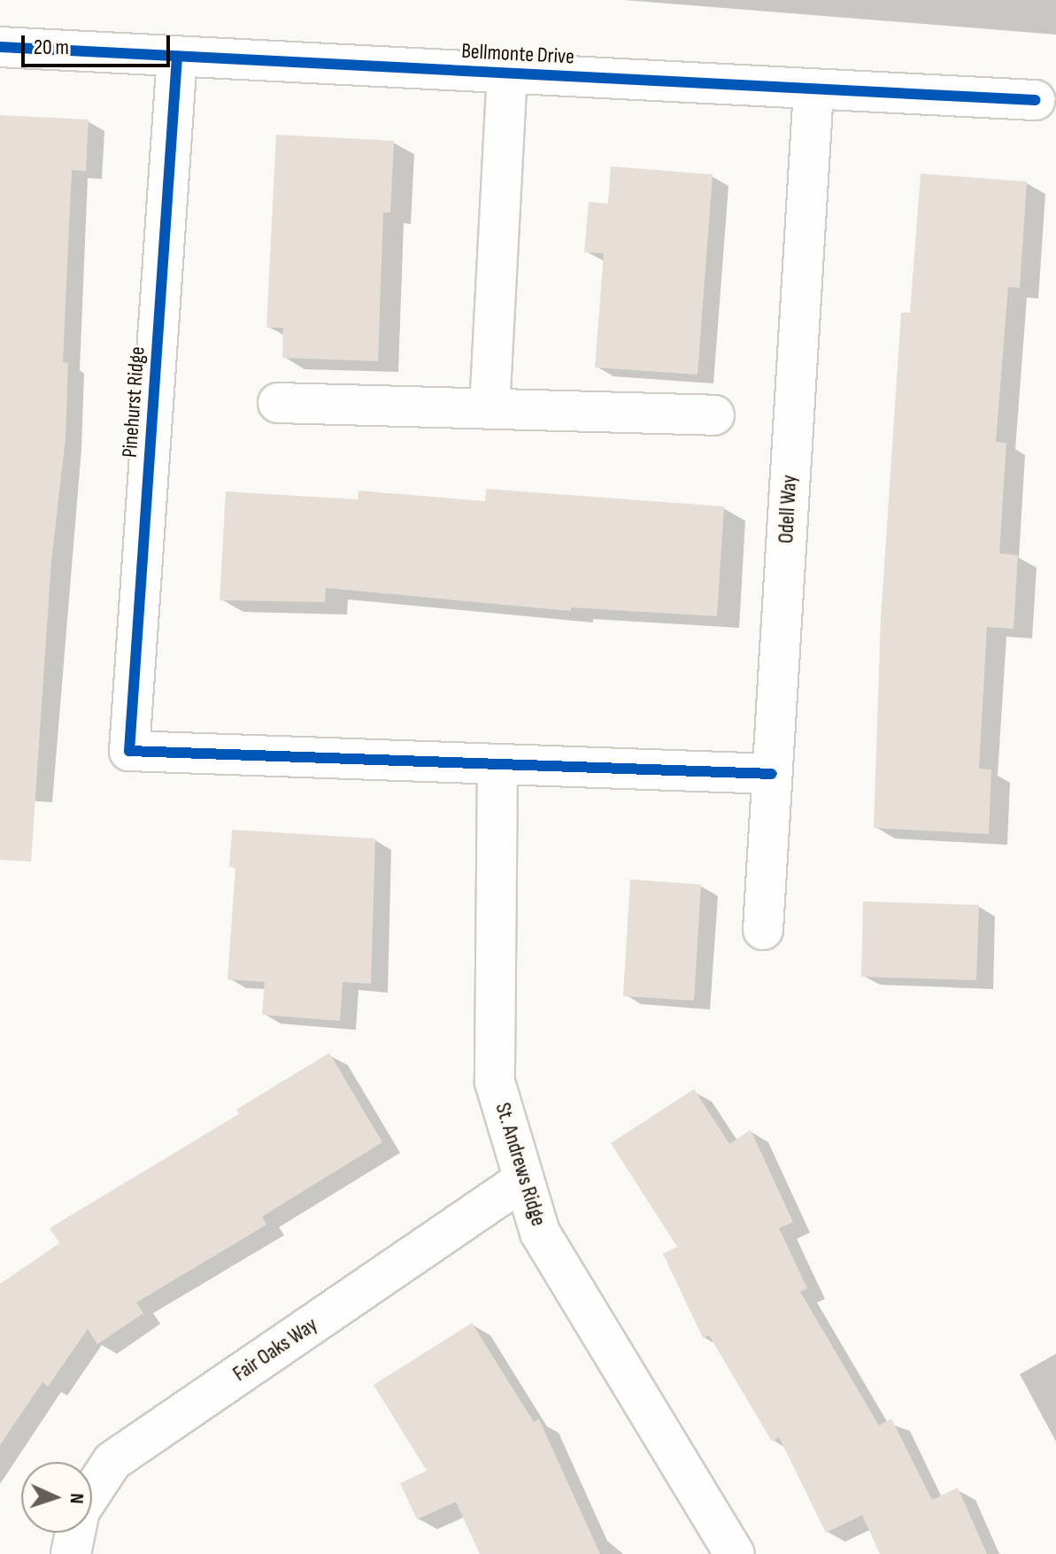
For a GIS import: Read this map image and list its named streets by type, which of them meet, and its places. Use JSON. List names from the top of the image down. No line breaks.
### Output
{"streets":{"street":["Bellmonte Drive","Pinehurst Ridge","Odell Way","St. Andrews Ridge","Fair Oaks Way"]},"crossings":[["Bellmonte Drive","Pinehurst Ridge"],["Bellmonte Drive","Odell Way"],["Pinehurst Ridge","St. Andrews Ridge"],["St. Andrews Ridge","Fair Oaks Way"]],"scale_bar":"20 m","north":"right"}
